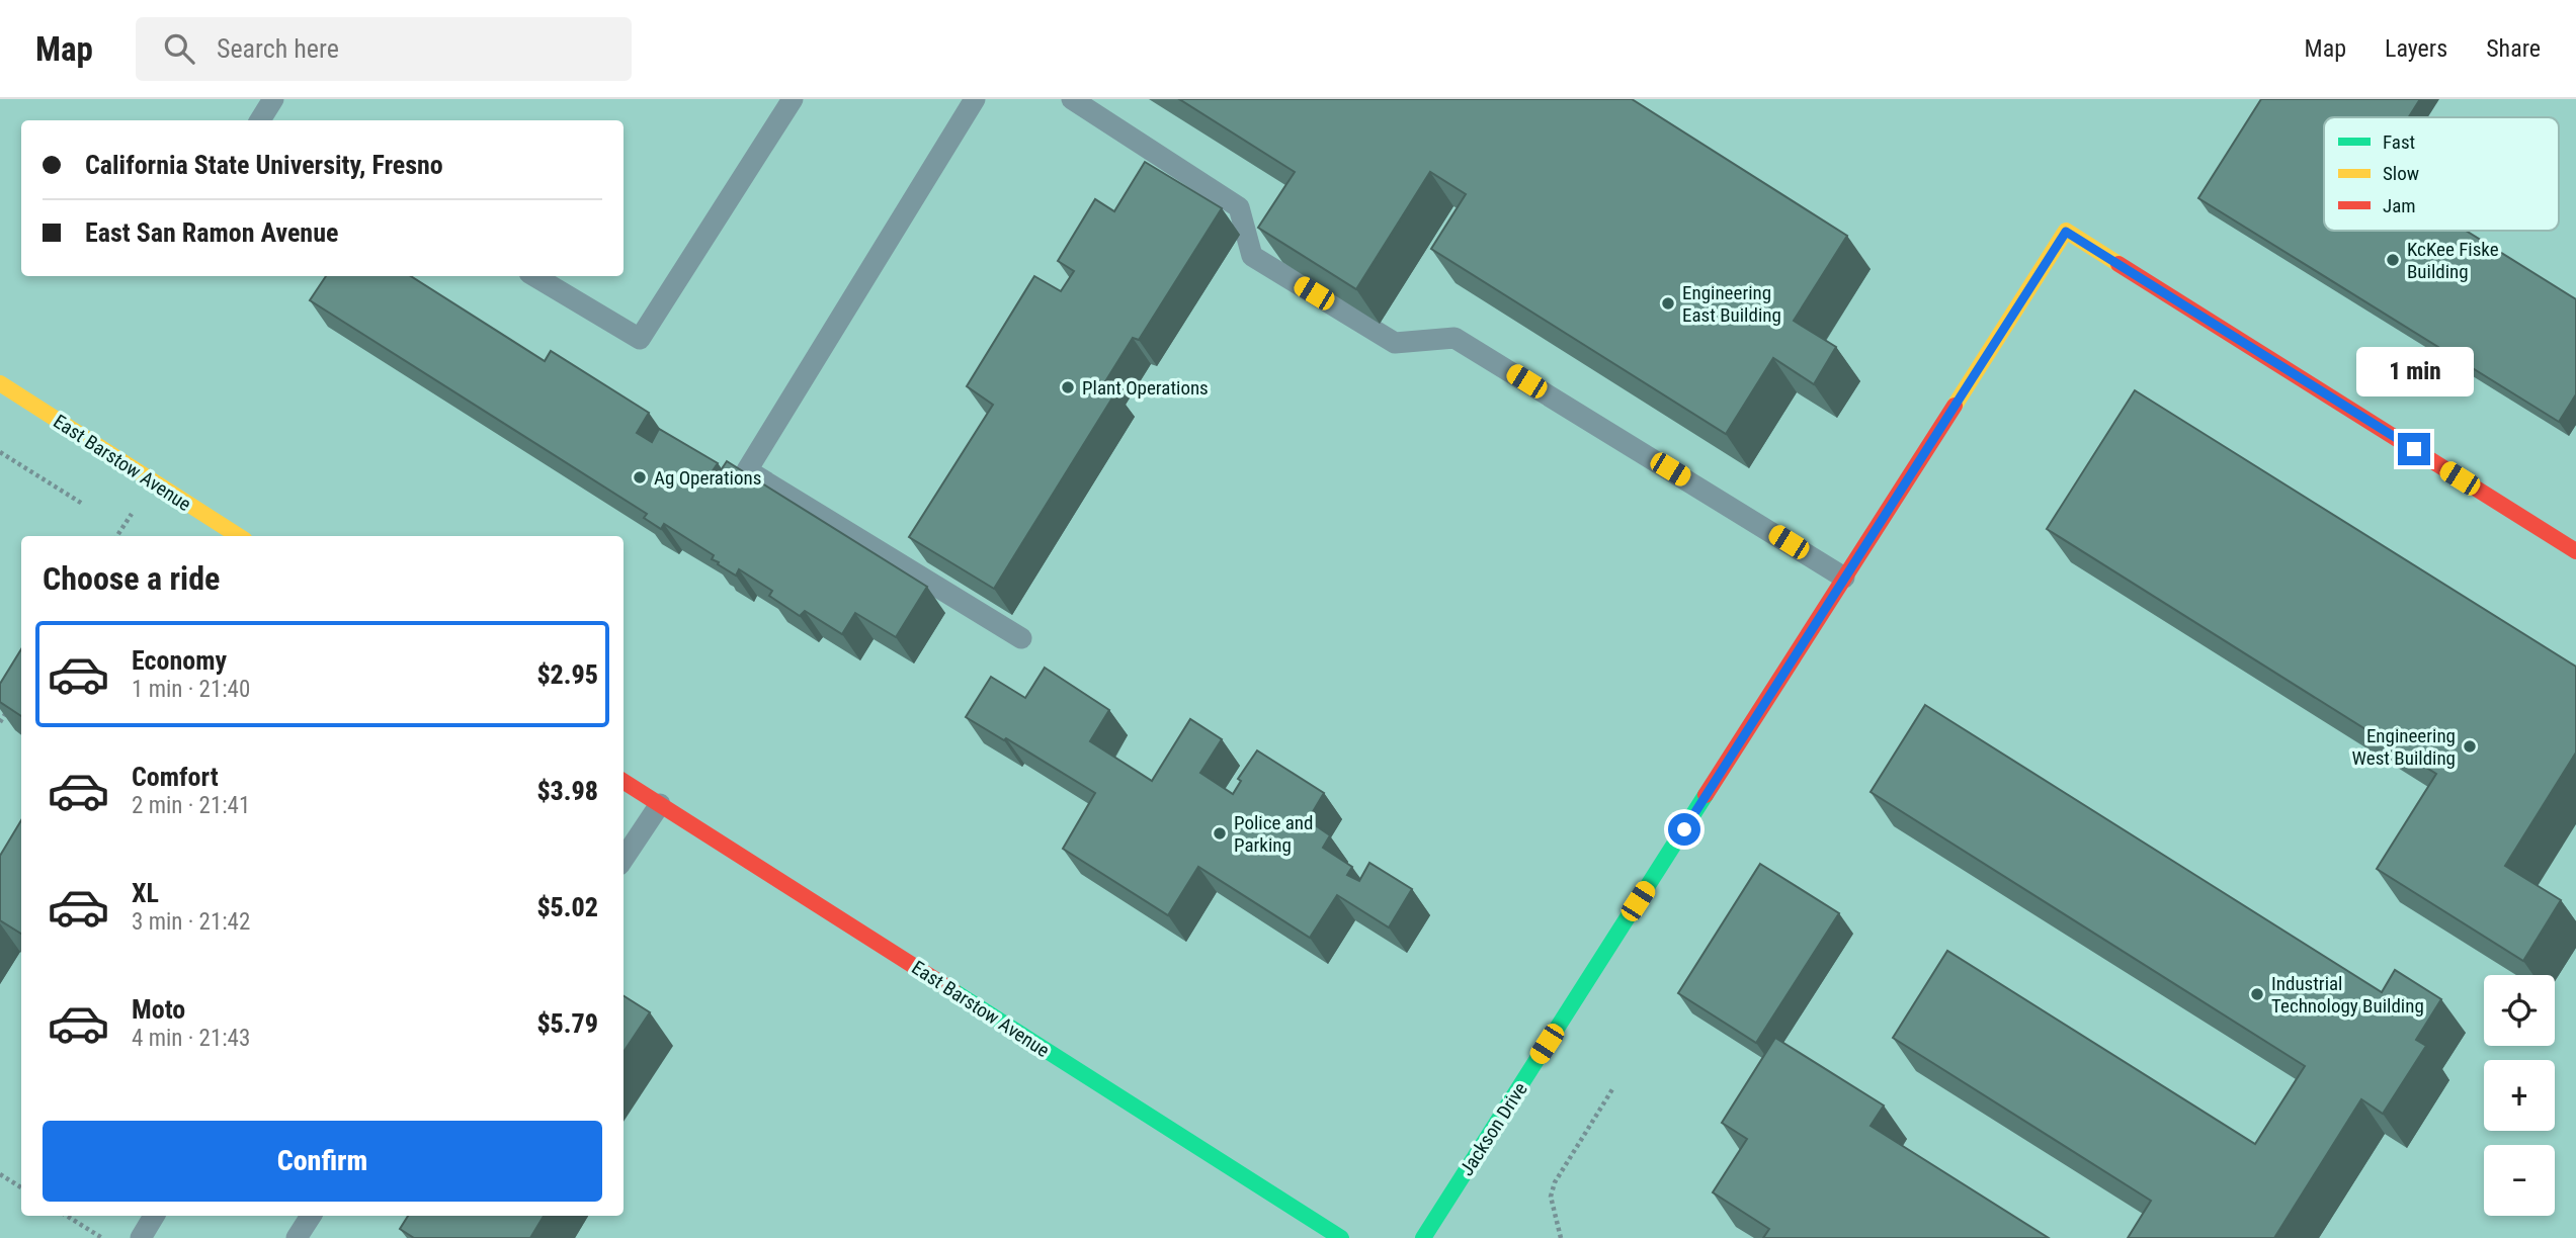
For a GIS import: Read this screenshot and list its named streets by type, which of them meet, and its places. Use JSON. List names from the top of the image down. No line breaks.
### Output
{"streets":{"street":["East Barstow Avenue","Jackson Drive"]},"places":["KcKee Fiske Building","Engineering East Building","Plant Operations","Ag Operations","Engineering West Building","Police and Parking","Industrial Technology Building"],"legend":["Fast","Slow","Jam"],"page":{"header":"Map","search":"Search here","nav":["Map","Layers","Share"],"banner":["California State University, Fresno","East San Ramon Avenue"],"bubble":"1 min","heading":"Choose a ride","list":[{"name":"Economy","note":"1 min · 21:40","value":"$2.95"},{"name":"Comfort","note":"2 min · 21:41","value":"$3.98"},{"name":"XL","note":"3 min · 21:42","value":"$5.02"},{"name":"Moto","note":"4 min · 21:43","value":"$5.79"}],"map_buttons":["+","−"],"buttons":"Confirm"}}
